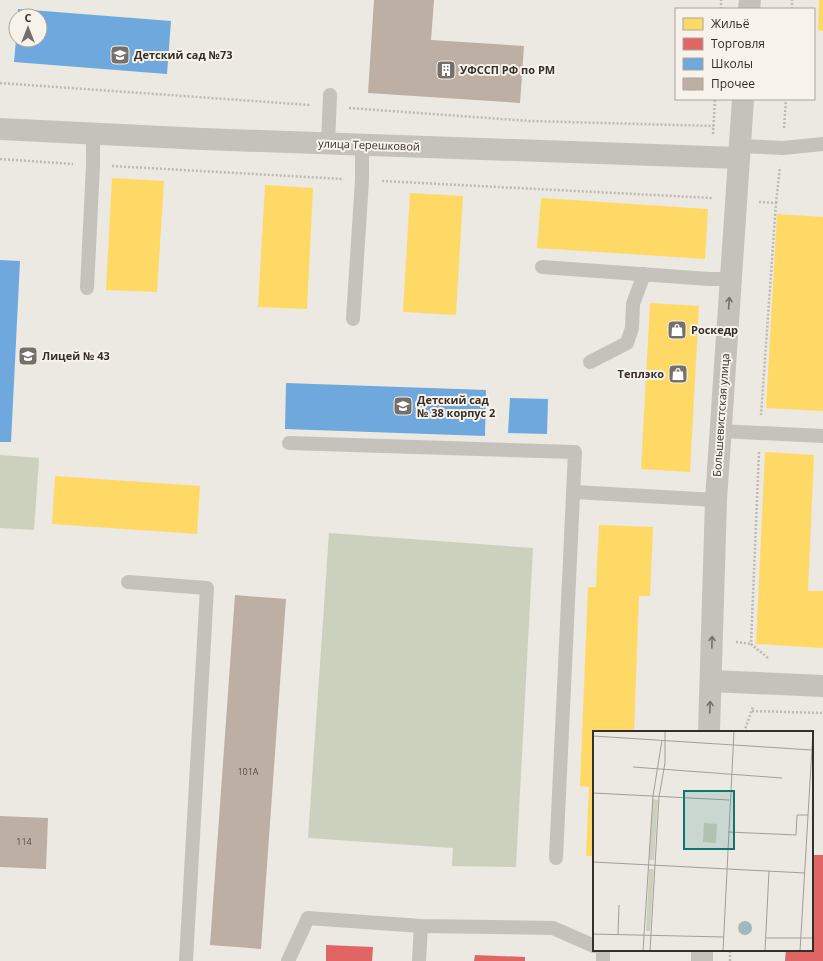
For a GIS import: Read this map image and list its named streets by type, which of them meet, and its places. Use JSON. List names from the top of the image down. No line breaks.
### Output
{"streets":{"street":["улица Терешковой","Большевистская улица"]},"crossings":[["улица Терешковой","Большевистская улица"]],"one_way":["Большевистская улица"],"places":{"school or university":["Детский сад №73","Лицей № 43","Детский сад № 38 корпус 2"],"building":["УФССП РФ по РМ"],"shop":["Роскедр","Теплэко"]},"house_numbers":["101А","114"],"legend":["Жильё","Торговля","Школы","Прочее"],"north":"top"}
